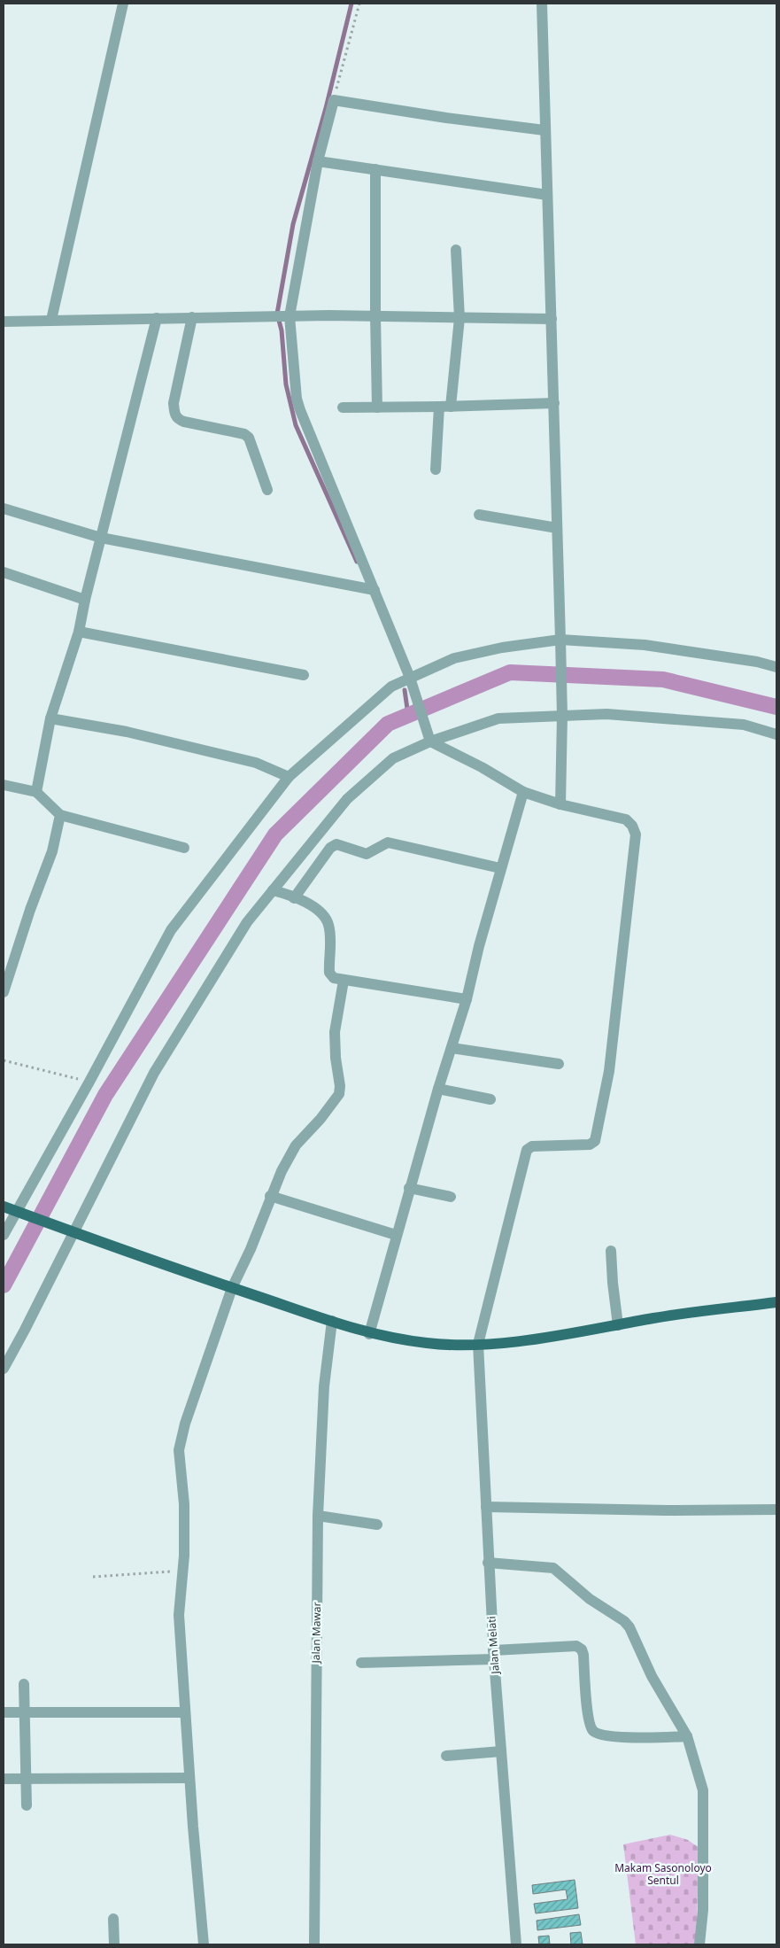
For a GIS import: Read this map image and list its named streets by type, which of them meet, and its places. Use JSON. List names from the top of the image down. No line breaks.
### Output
{"streets":{"street":["Jalan Mawar","Jalan Melati"]},"parks":["Makam Sasonoloyo Sentul"]}
